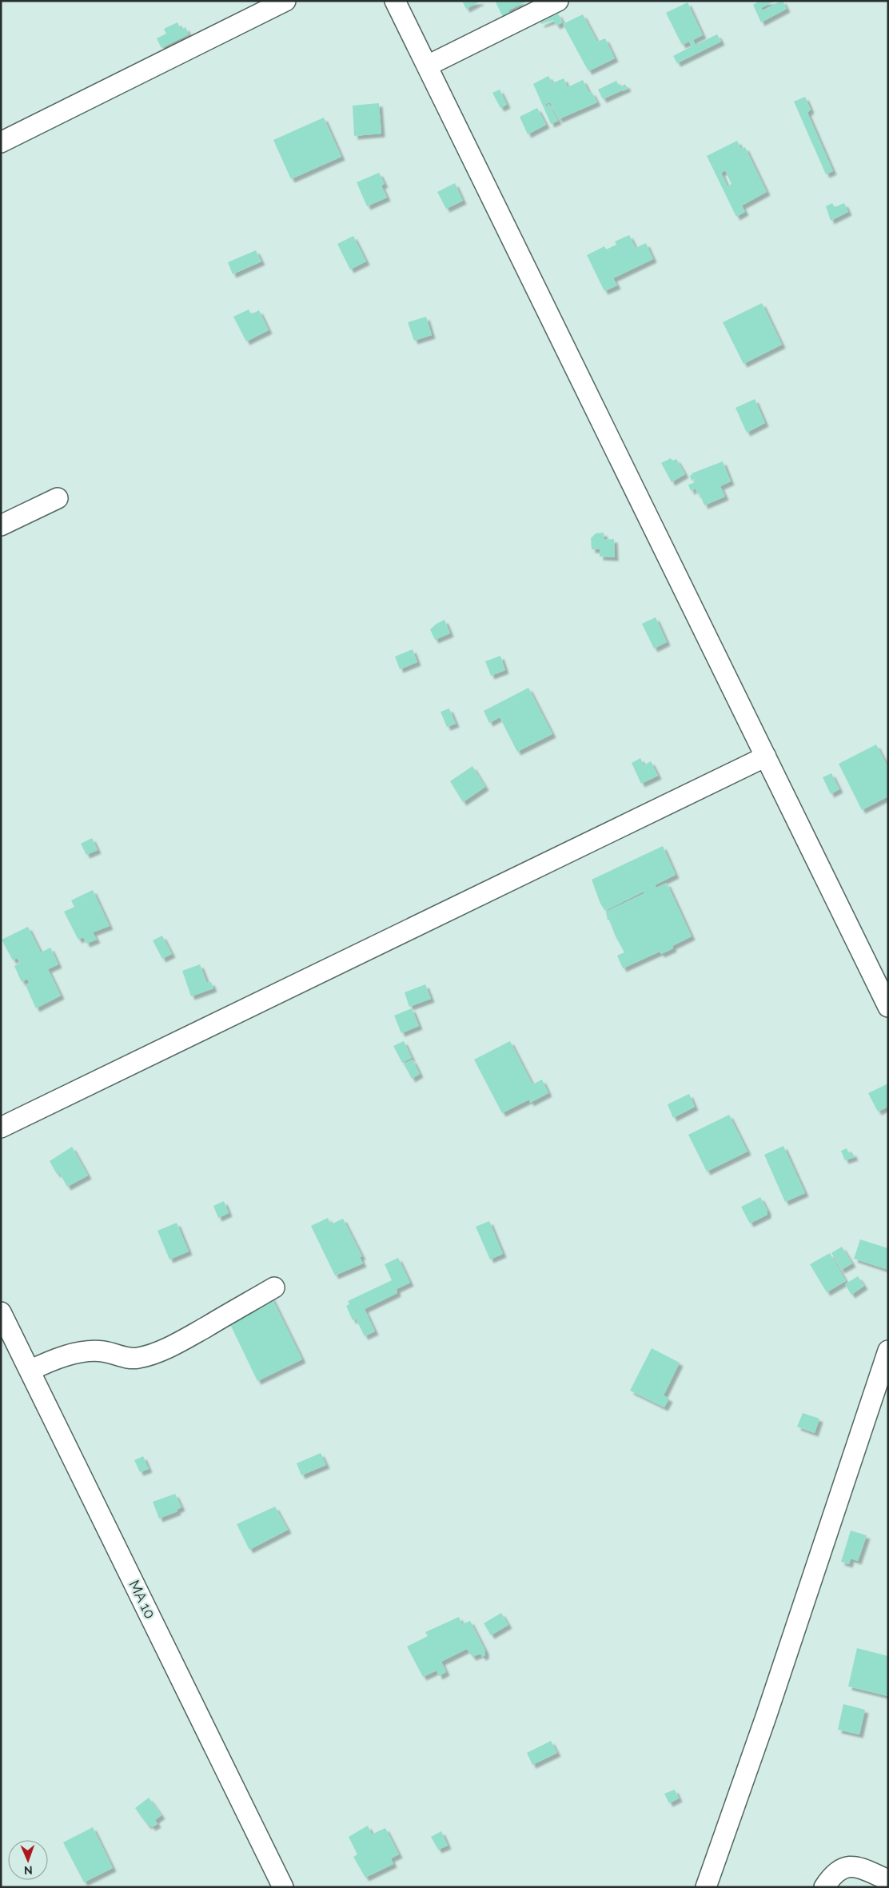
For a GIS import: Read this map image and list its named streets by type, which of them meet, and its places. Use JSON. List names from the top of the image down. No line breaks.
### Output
{"streets":{"street":["MA 10"]},"north":"bottom"}
